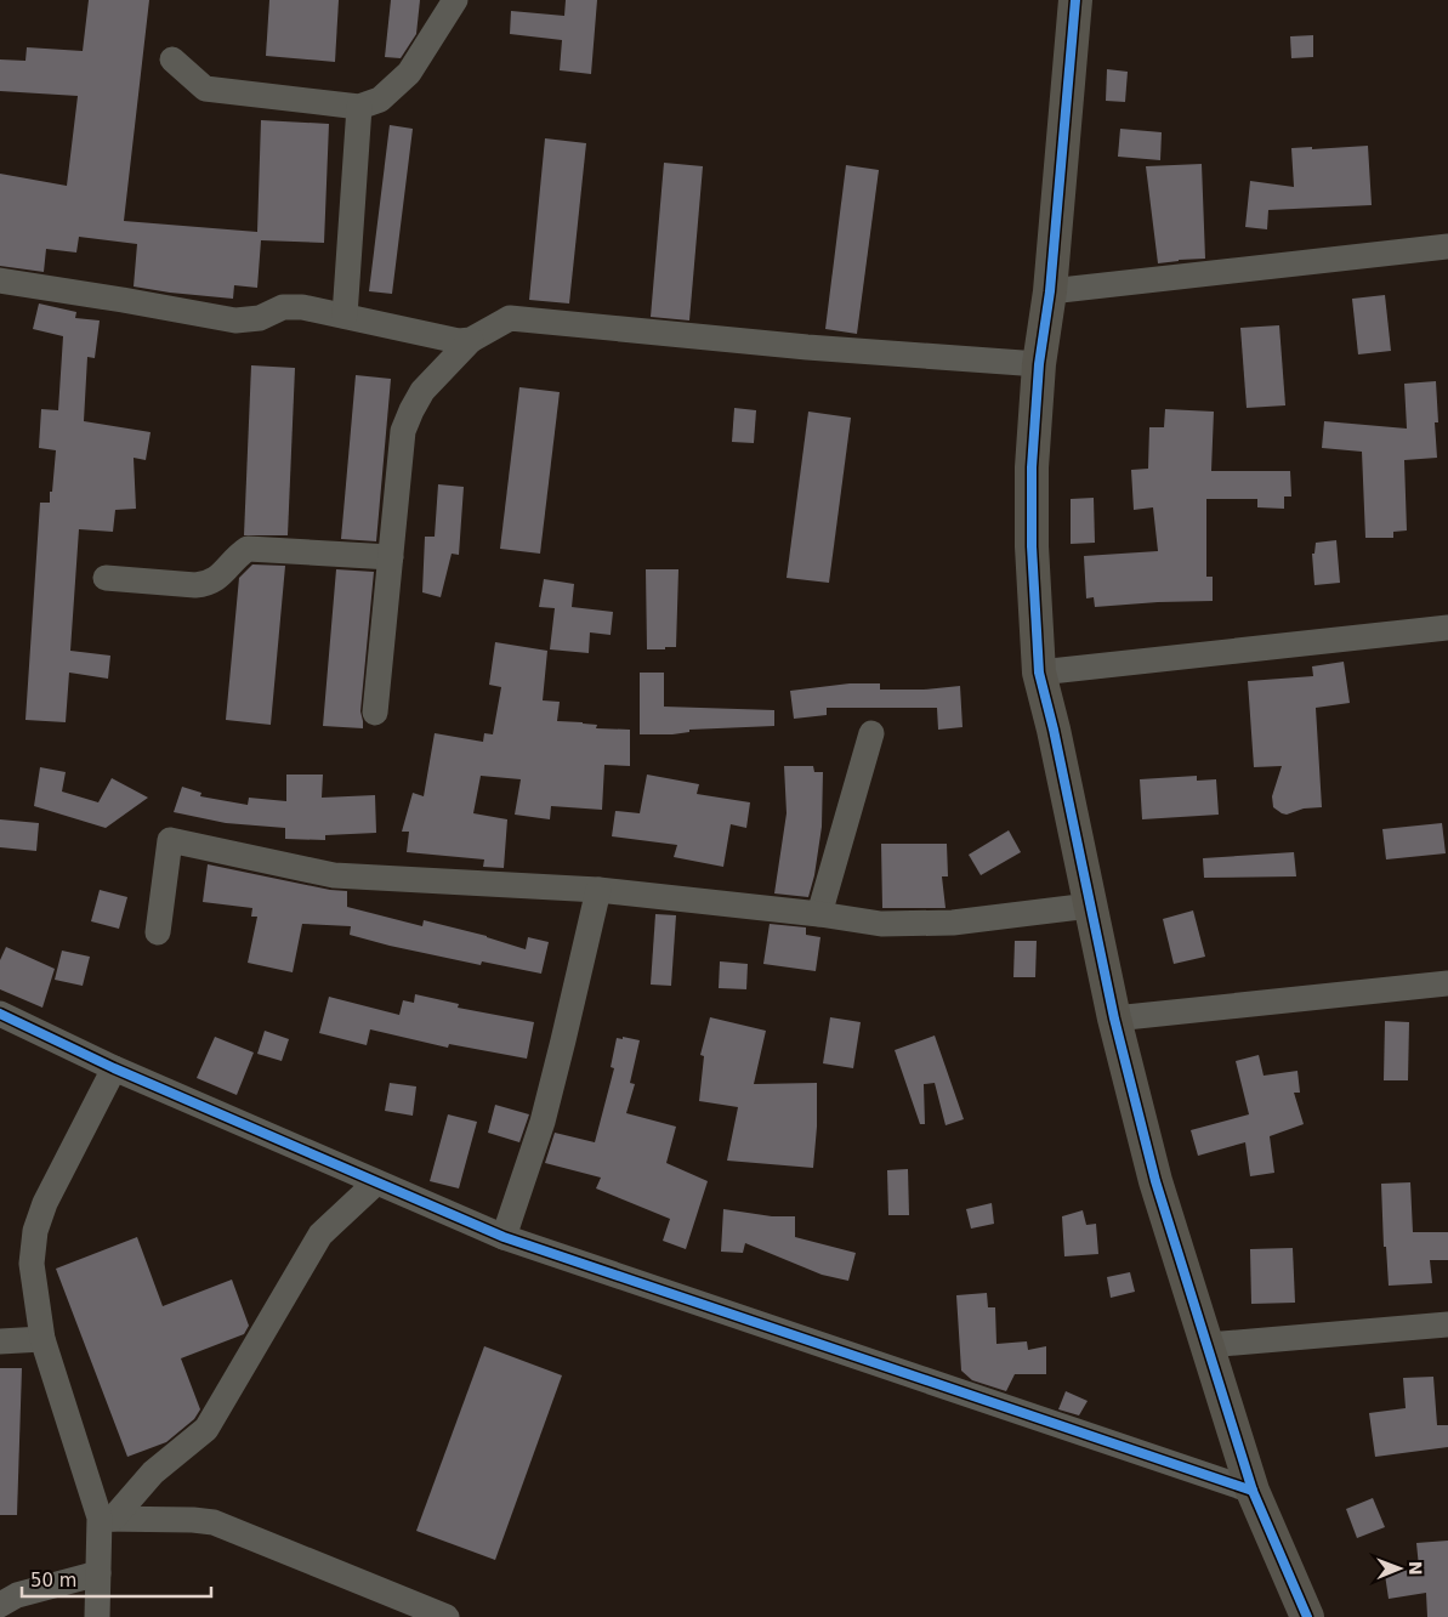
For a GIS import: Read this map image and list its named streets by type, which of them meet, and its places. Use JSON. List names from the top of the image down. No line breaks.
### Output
{"scale_bar":"50 m","north":"right"}
